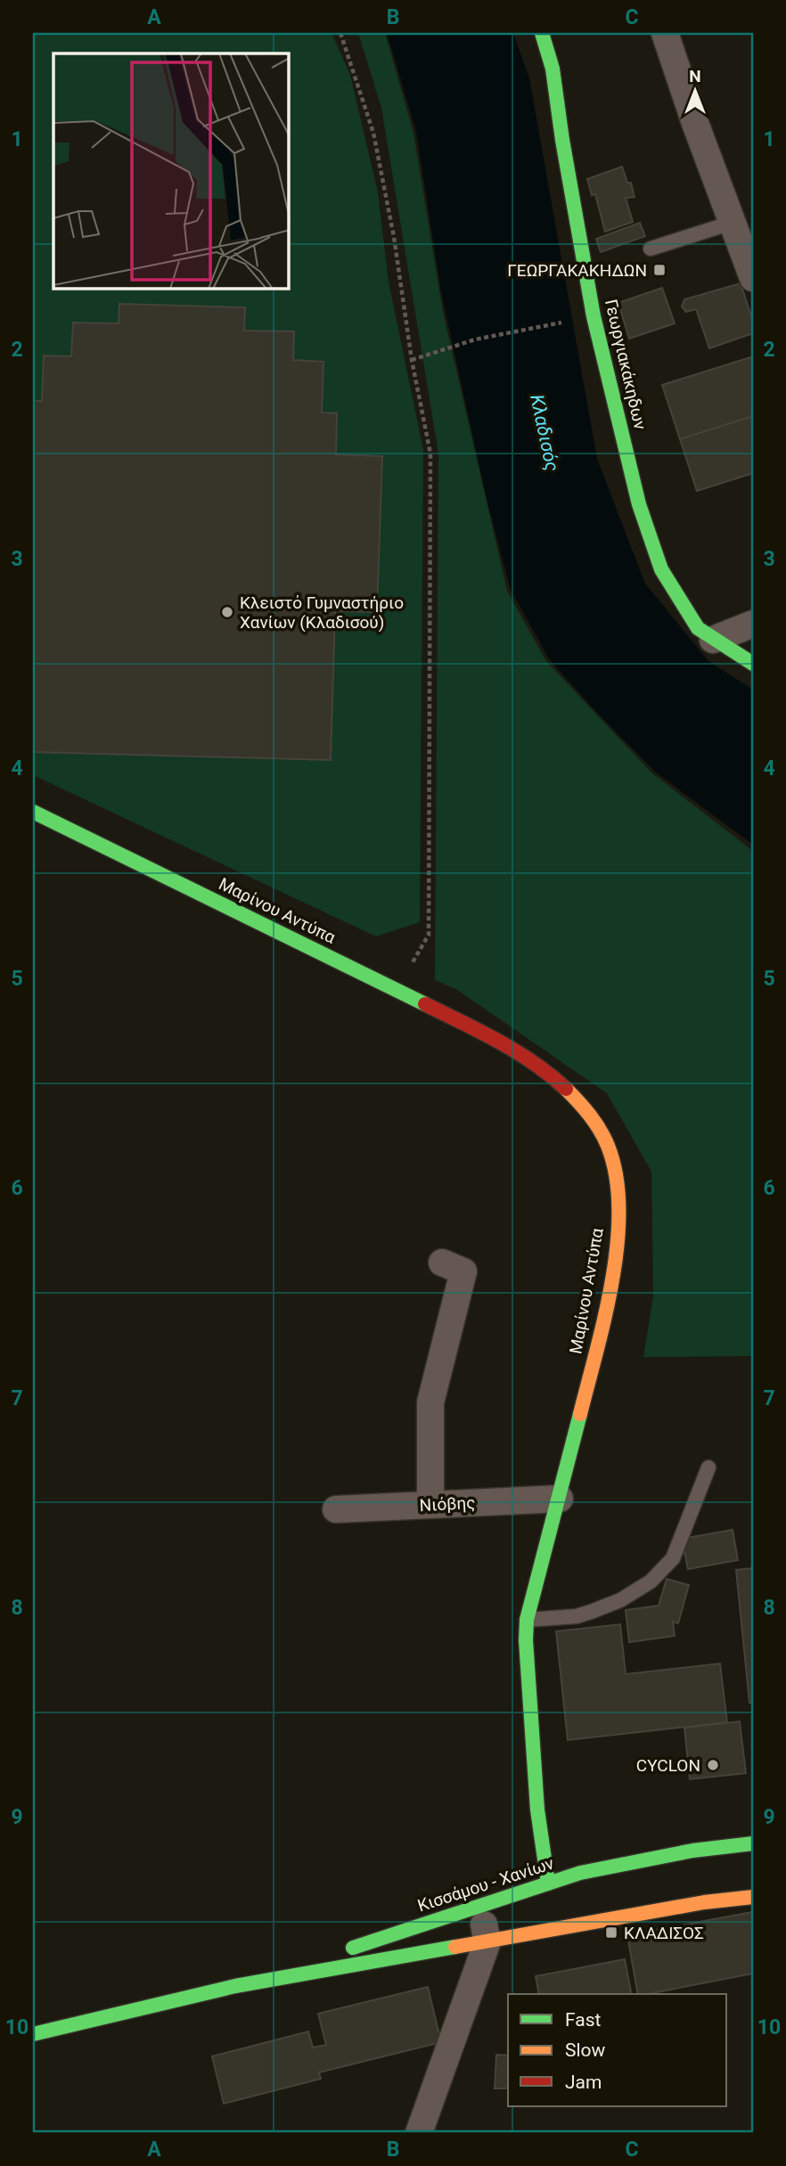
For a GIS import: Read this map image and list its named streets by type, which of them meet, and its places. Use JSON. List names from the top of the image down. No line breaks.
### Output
{"streets":{"street":["Γεωργιακάκηδων","Μαρίνου Αντύπα","Νιόβης","Κισσάμου - Χανίων"]},"crossings":[["Μαρίνου Αντύπα","Νιόβης"],["Μαρίνου Αντύπα","Κισσάμου - Χανίων"]],"water":["Κλαδισός"],"places":{"transit":["ΓΕΩΡΓΑΚΑΚΗΔΩΝ","ΚΛΑΔΙΣΟΣ"],"other":["Κλειστό Γυμναστήριο Χανίων (Κλαδισού)","CYCLON"]},"legend":["Fast","Slow","Jam"],"north":"top","grid":{"columns":["A","B","C"],"rows":["1","2","3","4","5","6","7","8","9","10"]}}
